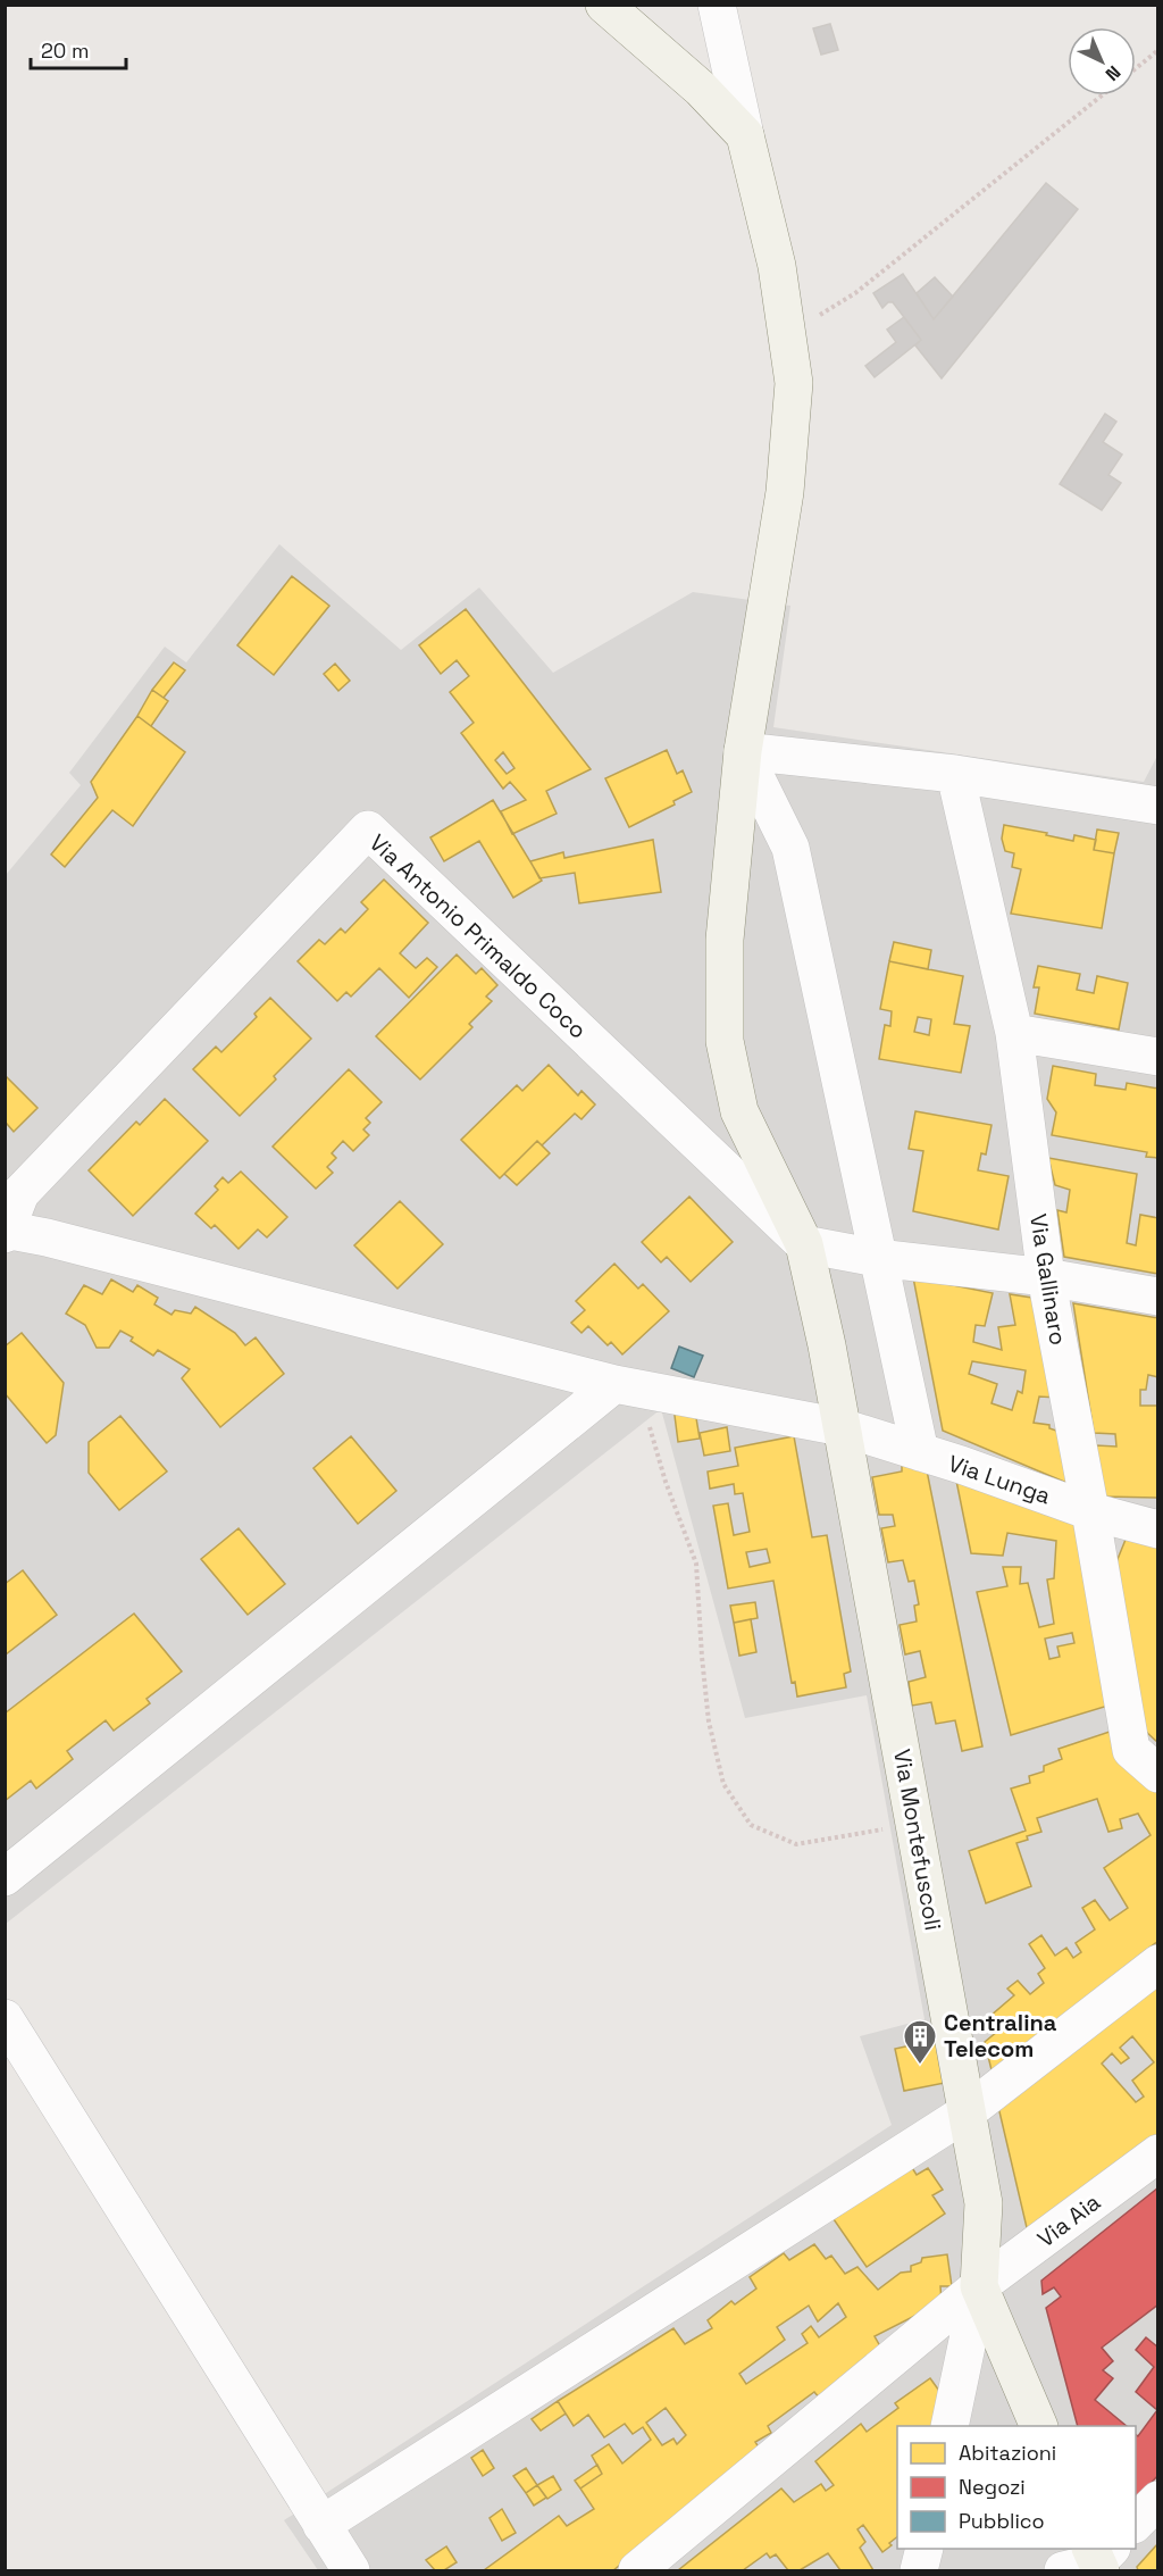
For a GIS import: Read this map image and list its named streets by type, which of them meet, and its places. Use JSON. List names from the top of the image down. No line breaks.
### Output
{"streets":{"main road":["Via Montefuscoli"],"street":["Via Antonio Primaldo Coco","Via Gallinaro","Via Lunga","Via Aia"]},"crossings":[["Via Antonio Primaldo Coco","Via Lunga"],["Via Antonio Primaldo Coco","Via Montefuscoli"],["Via Gallinaro","Via Lunga"],["Via Lunga","Via Montefuscoli"],["Via Montefuscoli","Via Aia"]],"places":{"building":["Centralina Telecom"]},"legend":["Abitazioni","Negozi","Pubblico"],"scale_bar":"20 m","north":"bottom right"}
